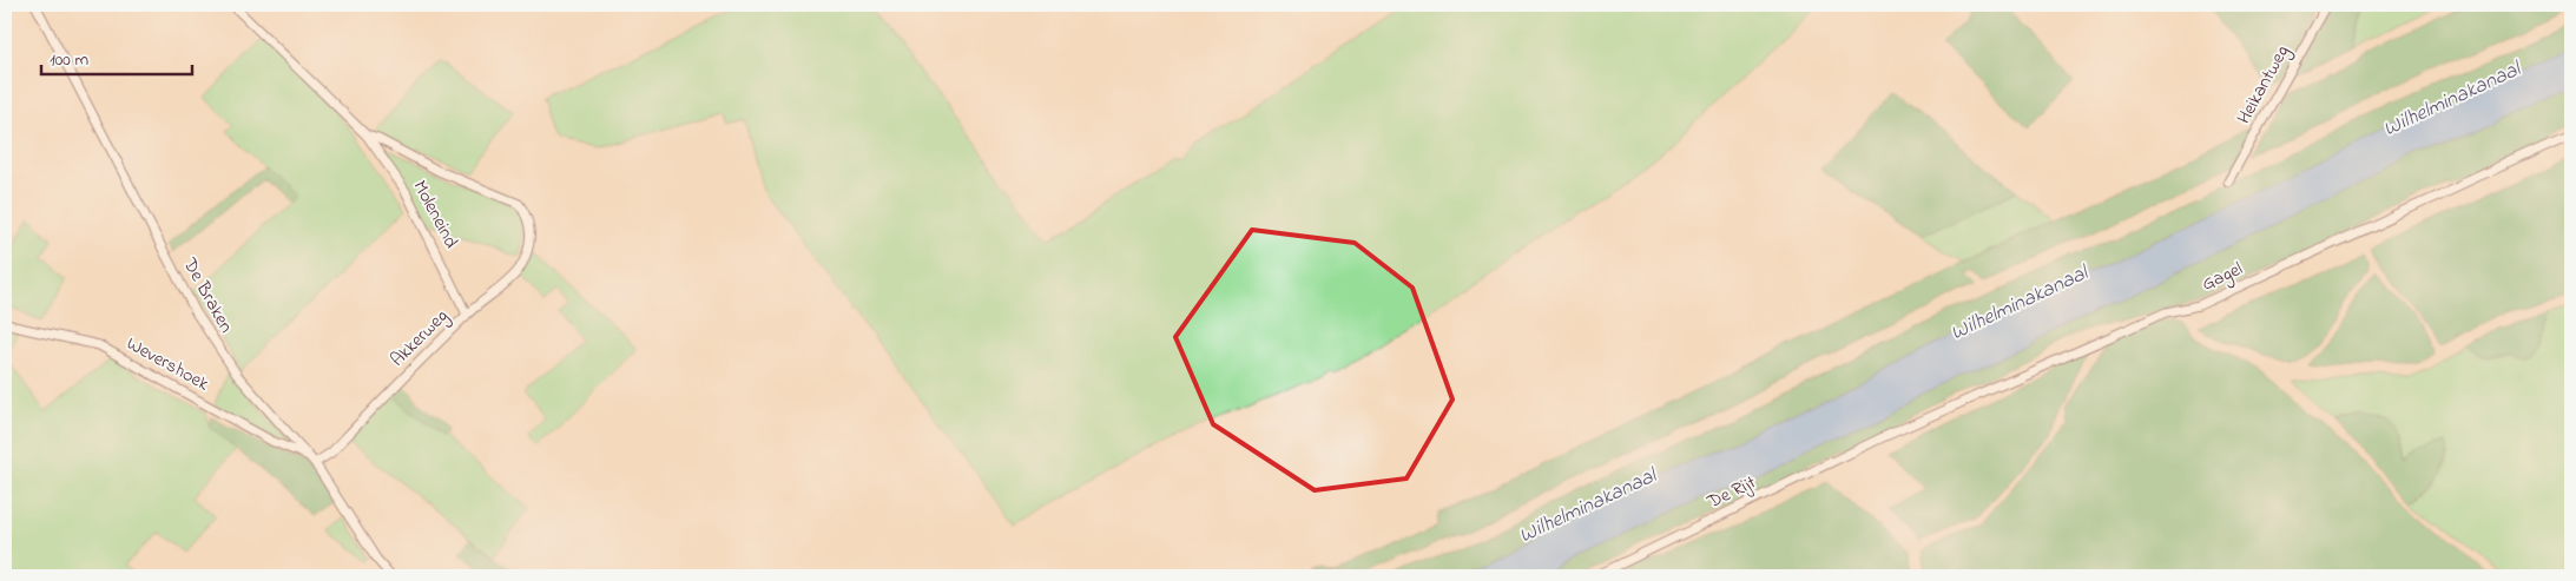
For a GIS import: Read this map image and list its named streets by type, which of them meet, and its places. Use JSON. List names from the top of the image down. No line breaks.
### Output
{"streets":{"street":["Heikantweg","Moleneind","Gagel","De Braken","Akkerweg","Wevershoek","De Rijt"]},"crossings":[["Moleneind","Akkerweg"],["Gagel","De Rijt"],["De Braken","Akkerweg"],["De Braken","Wevershoek"]],"water":["Wilhelminakanaal"],"scale_bar":"100 m"}
